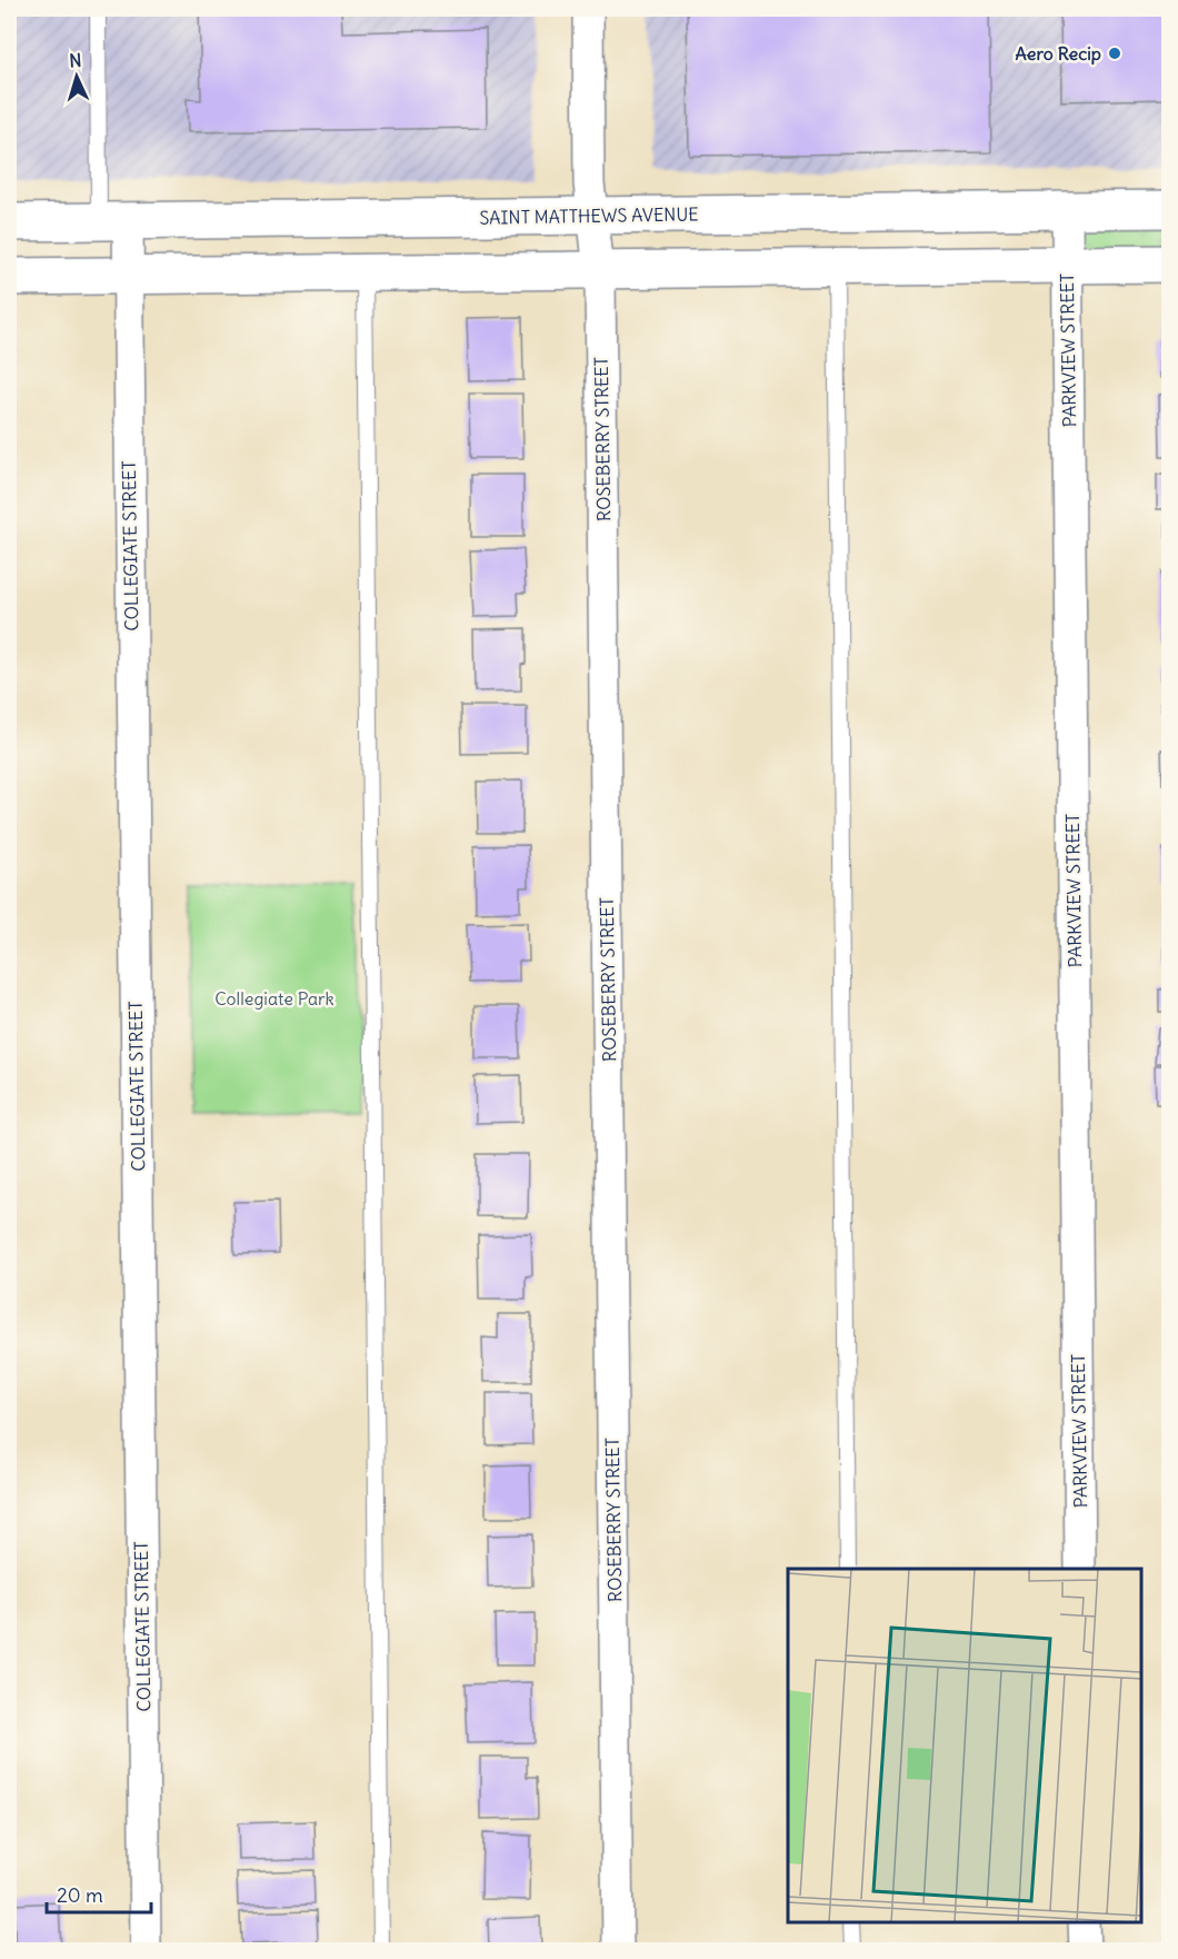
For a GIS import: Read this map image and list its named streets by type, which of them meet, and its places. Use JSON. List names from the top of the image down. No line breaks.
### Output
{"streets":{"street":["SAINT MATTHEWS AVENUE","PARKVIEW STREET","ROSEBERRY STREET","COLLEGIATE STREET"]},"crossings":[["SAINT MATTHEWS AVENUE","PARKVIEW STREET"],["SAINT MATTHEWS AVENUE","ROSEBERRY STREET"],["SAINT MATTHEWS AVENUE","COLLEGIATE STREET"]],"parks":["Collegiate Park"],"places":["Aero Recip"],"scale_bar":"20 m","north":"top"}
